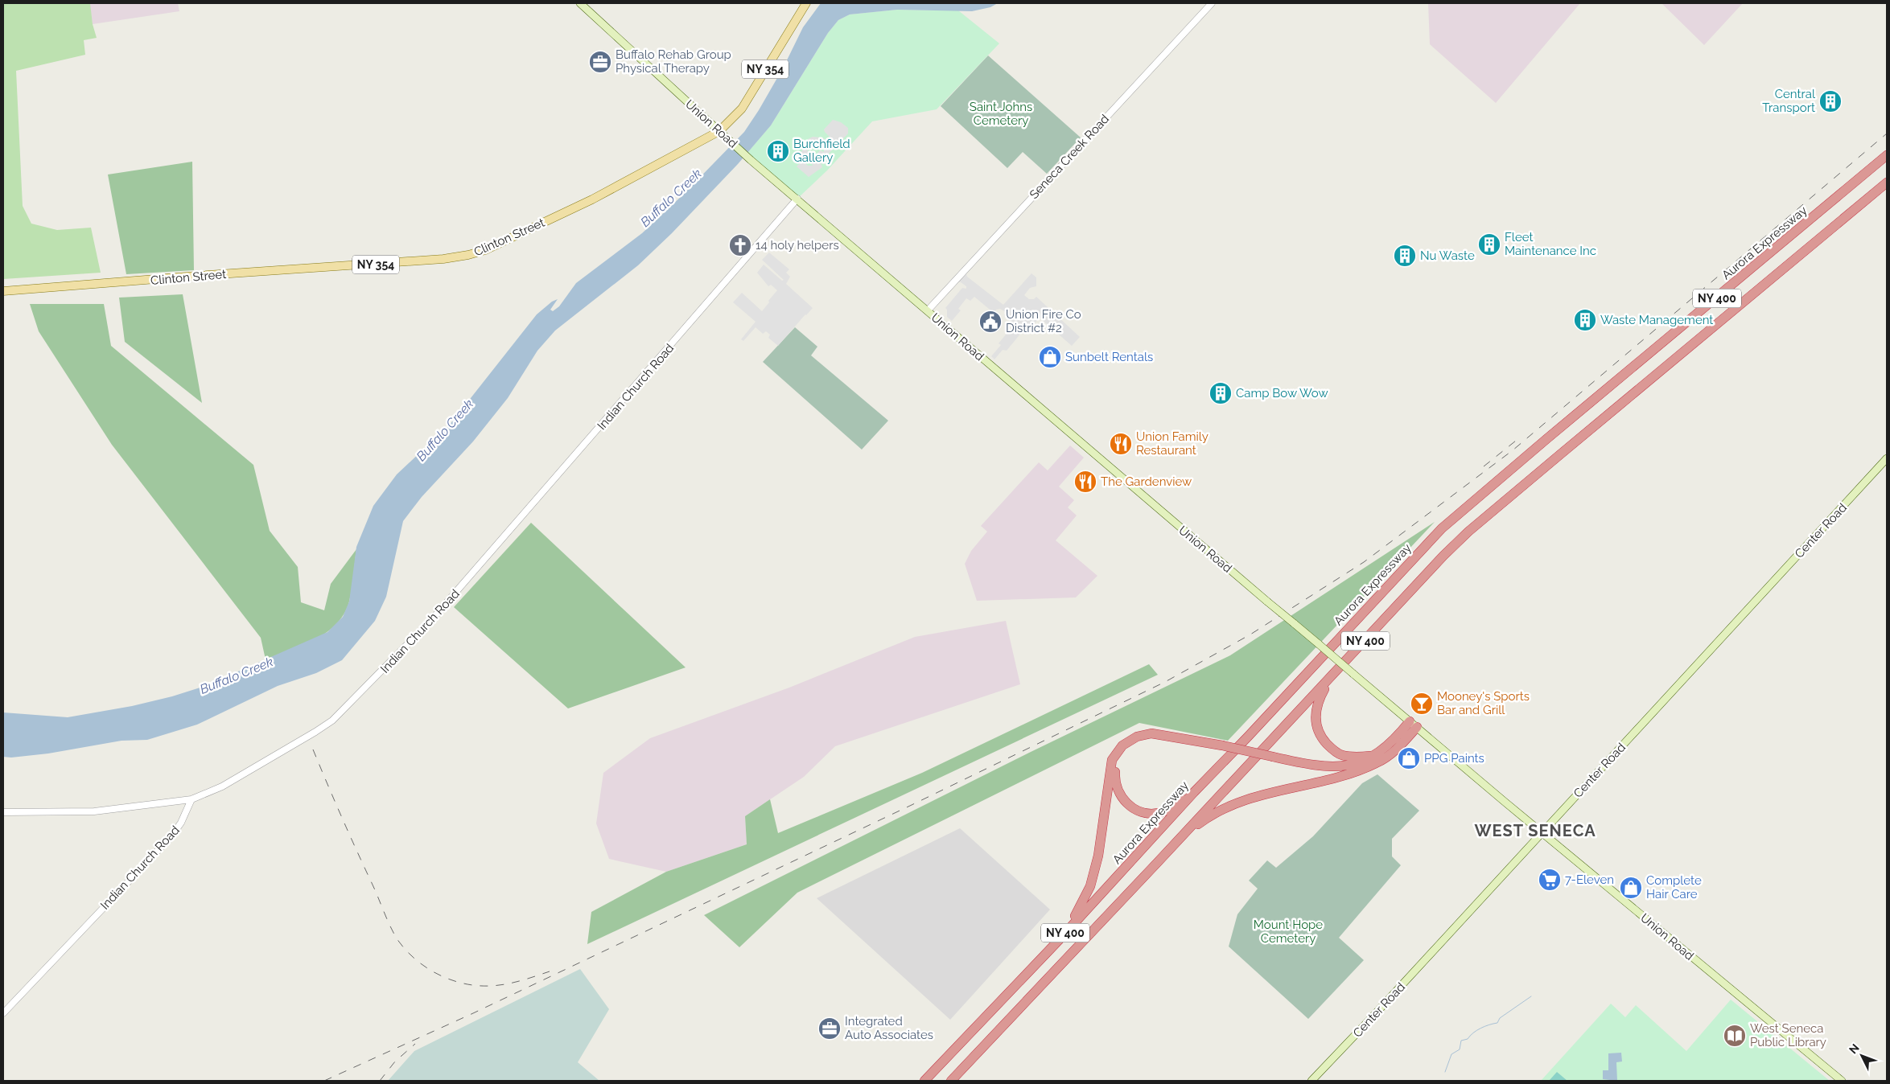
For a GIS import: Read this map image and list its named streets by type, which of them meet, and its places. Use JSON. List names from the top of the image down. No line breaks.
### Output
{"streets":{"highway":["Aurora Expressway","NY 400"],"main road":["NY 354","Union Road","Clinton Street","Center Road"],"street":["Seneca Creek Road","Indian Church Road"]},"crossings":[["Union Road","Seneca Creek Road"],["Union Road","Clinton Street"],["Union Road","Indian Church Road"],["Union Road","Center Road"]],"districts":["WEST SENECA"],"water":["Buffalo Creek"],"parks":["Saint Johns Cemetery","Mount Hope Cemetery"],"places":{"office":["Buffalo Rehab Group Physical Therapy","Integrated Auto Associates"],"building":["Central Transport","Burchfield Gallery","Fleet Maintenance Inc","Nu Waste","Waste Management","Camp Bow Wow"],"church":["14 holy helpers"],"public building":["Union Fire Co District #2"],"shop":["Sunbelt Rentals","PPG Paints","Complete Hair Care"],"restaurant":["Union Family Restaurant","The Gardenview"],"bar":["Mooney's Sports Bar and Grill"],"supermarket":["7-Eleven"],"library":["West Seneca Public Library"]},"north":"top left"}
